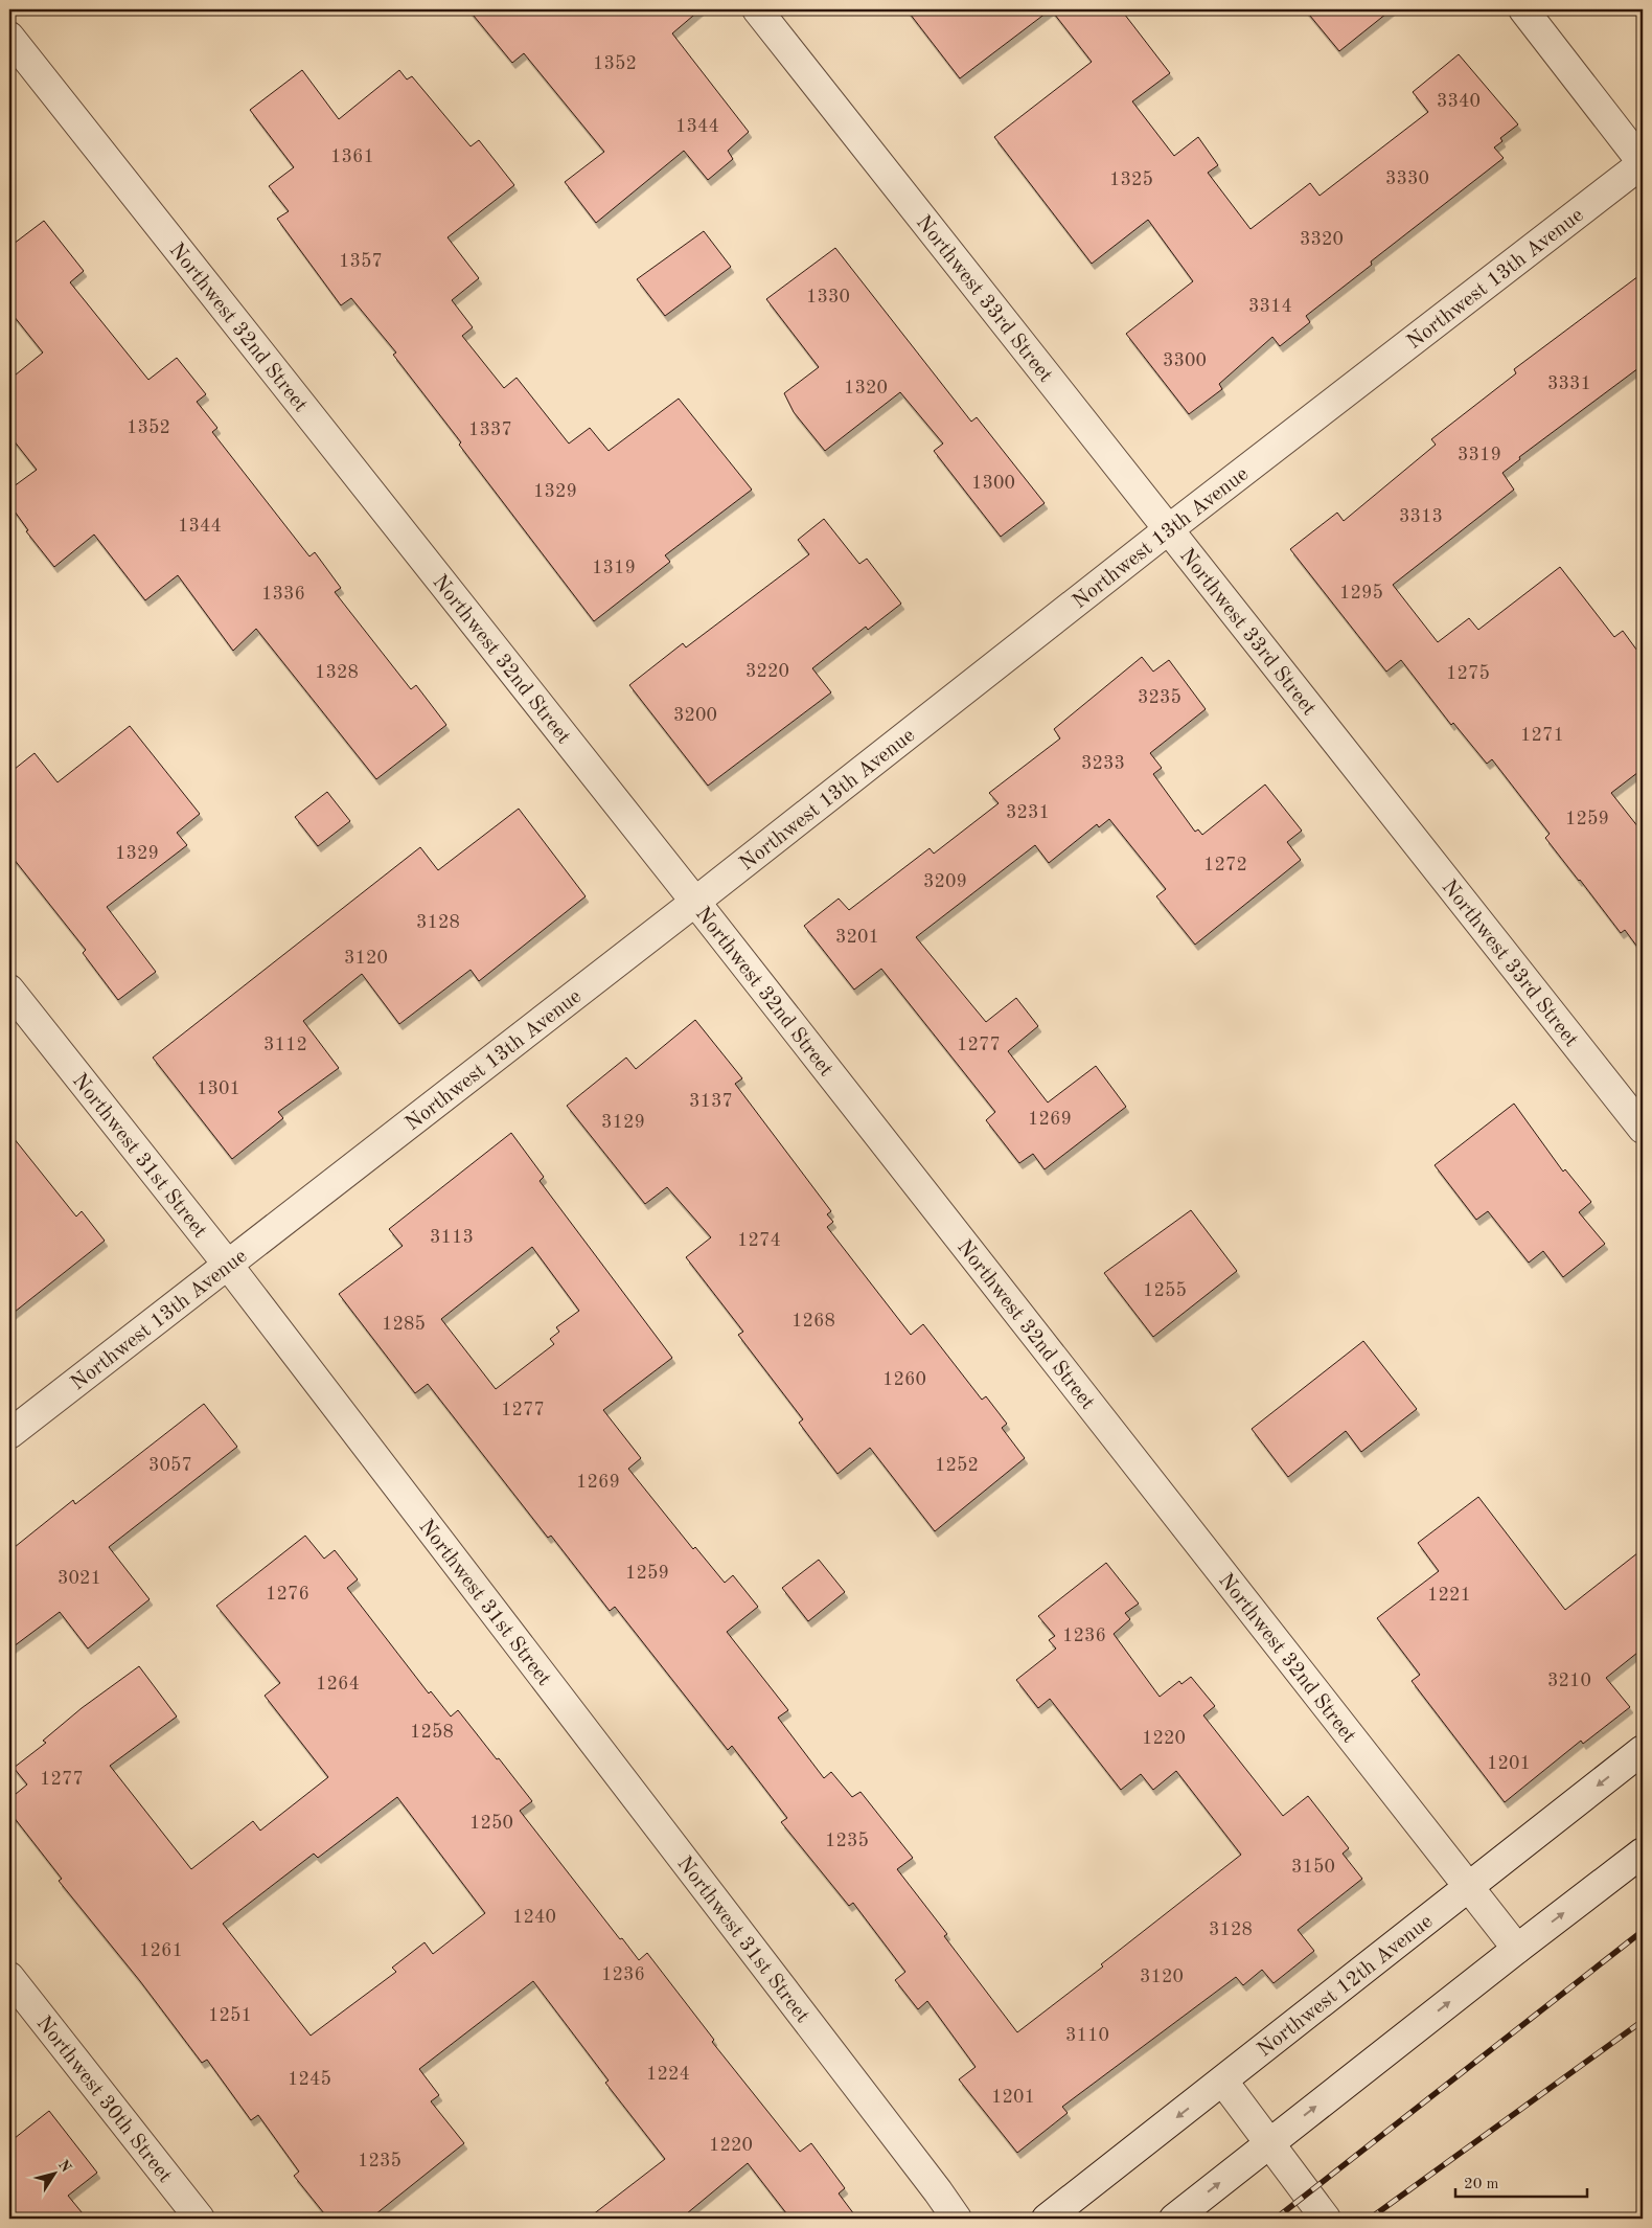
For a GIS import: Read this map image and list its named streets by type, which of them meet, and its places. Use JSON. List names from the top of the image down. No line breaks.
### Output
{"streets":{"street":["Northwest 13th Avenue","Northwest 33rd Street","Northwest 32nd Street","Northwest 31st Street","Northwest 12th Avenue","Northwest 30th Street"]},"crossings":[["Northwest 13th Avenue","Northwest 33rd Street"],["Northwest 13th Avenue","Northwest 32nd Street"],["Northwest 13th Avenue","Northwest 31st Street"],["Northwest 32nd Street","Northwest 12th Avenue"]],"house_numbers":["1352","3340","1344","1361","3330","1325","3320","1357","1330","3314","3300","3331","1320","1352","1337","3319","1300","1329","3313","1344","1319","1295","1336","3220","1328","1275","3235","3200","1271","3233","3231","1259","1329","1272","3209","3128","3201","3120","3112","1277","1301","3137","1269","3129","3113","1274","1255","1268","1285","1260","1277","3057","1252","1269","1259","3021","1276","1221","1236","3210","1264","1258","1220","1201","1277","1250","1235","3150","1240","3128","1261","1236","3120","1251","3110","1224","1245","1201","1220","1235"],"scale_bar":"20 m","north":"top right"}
